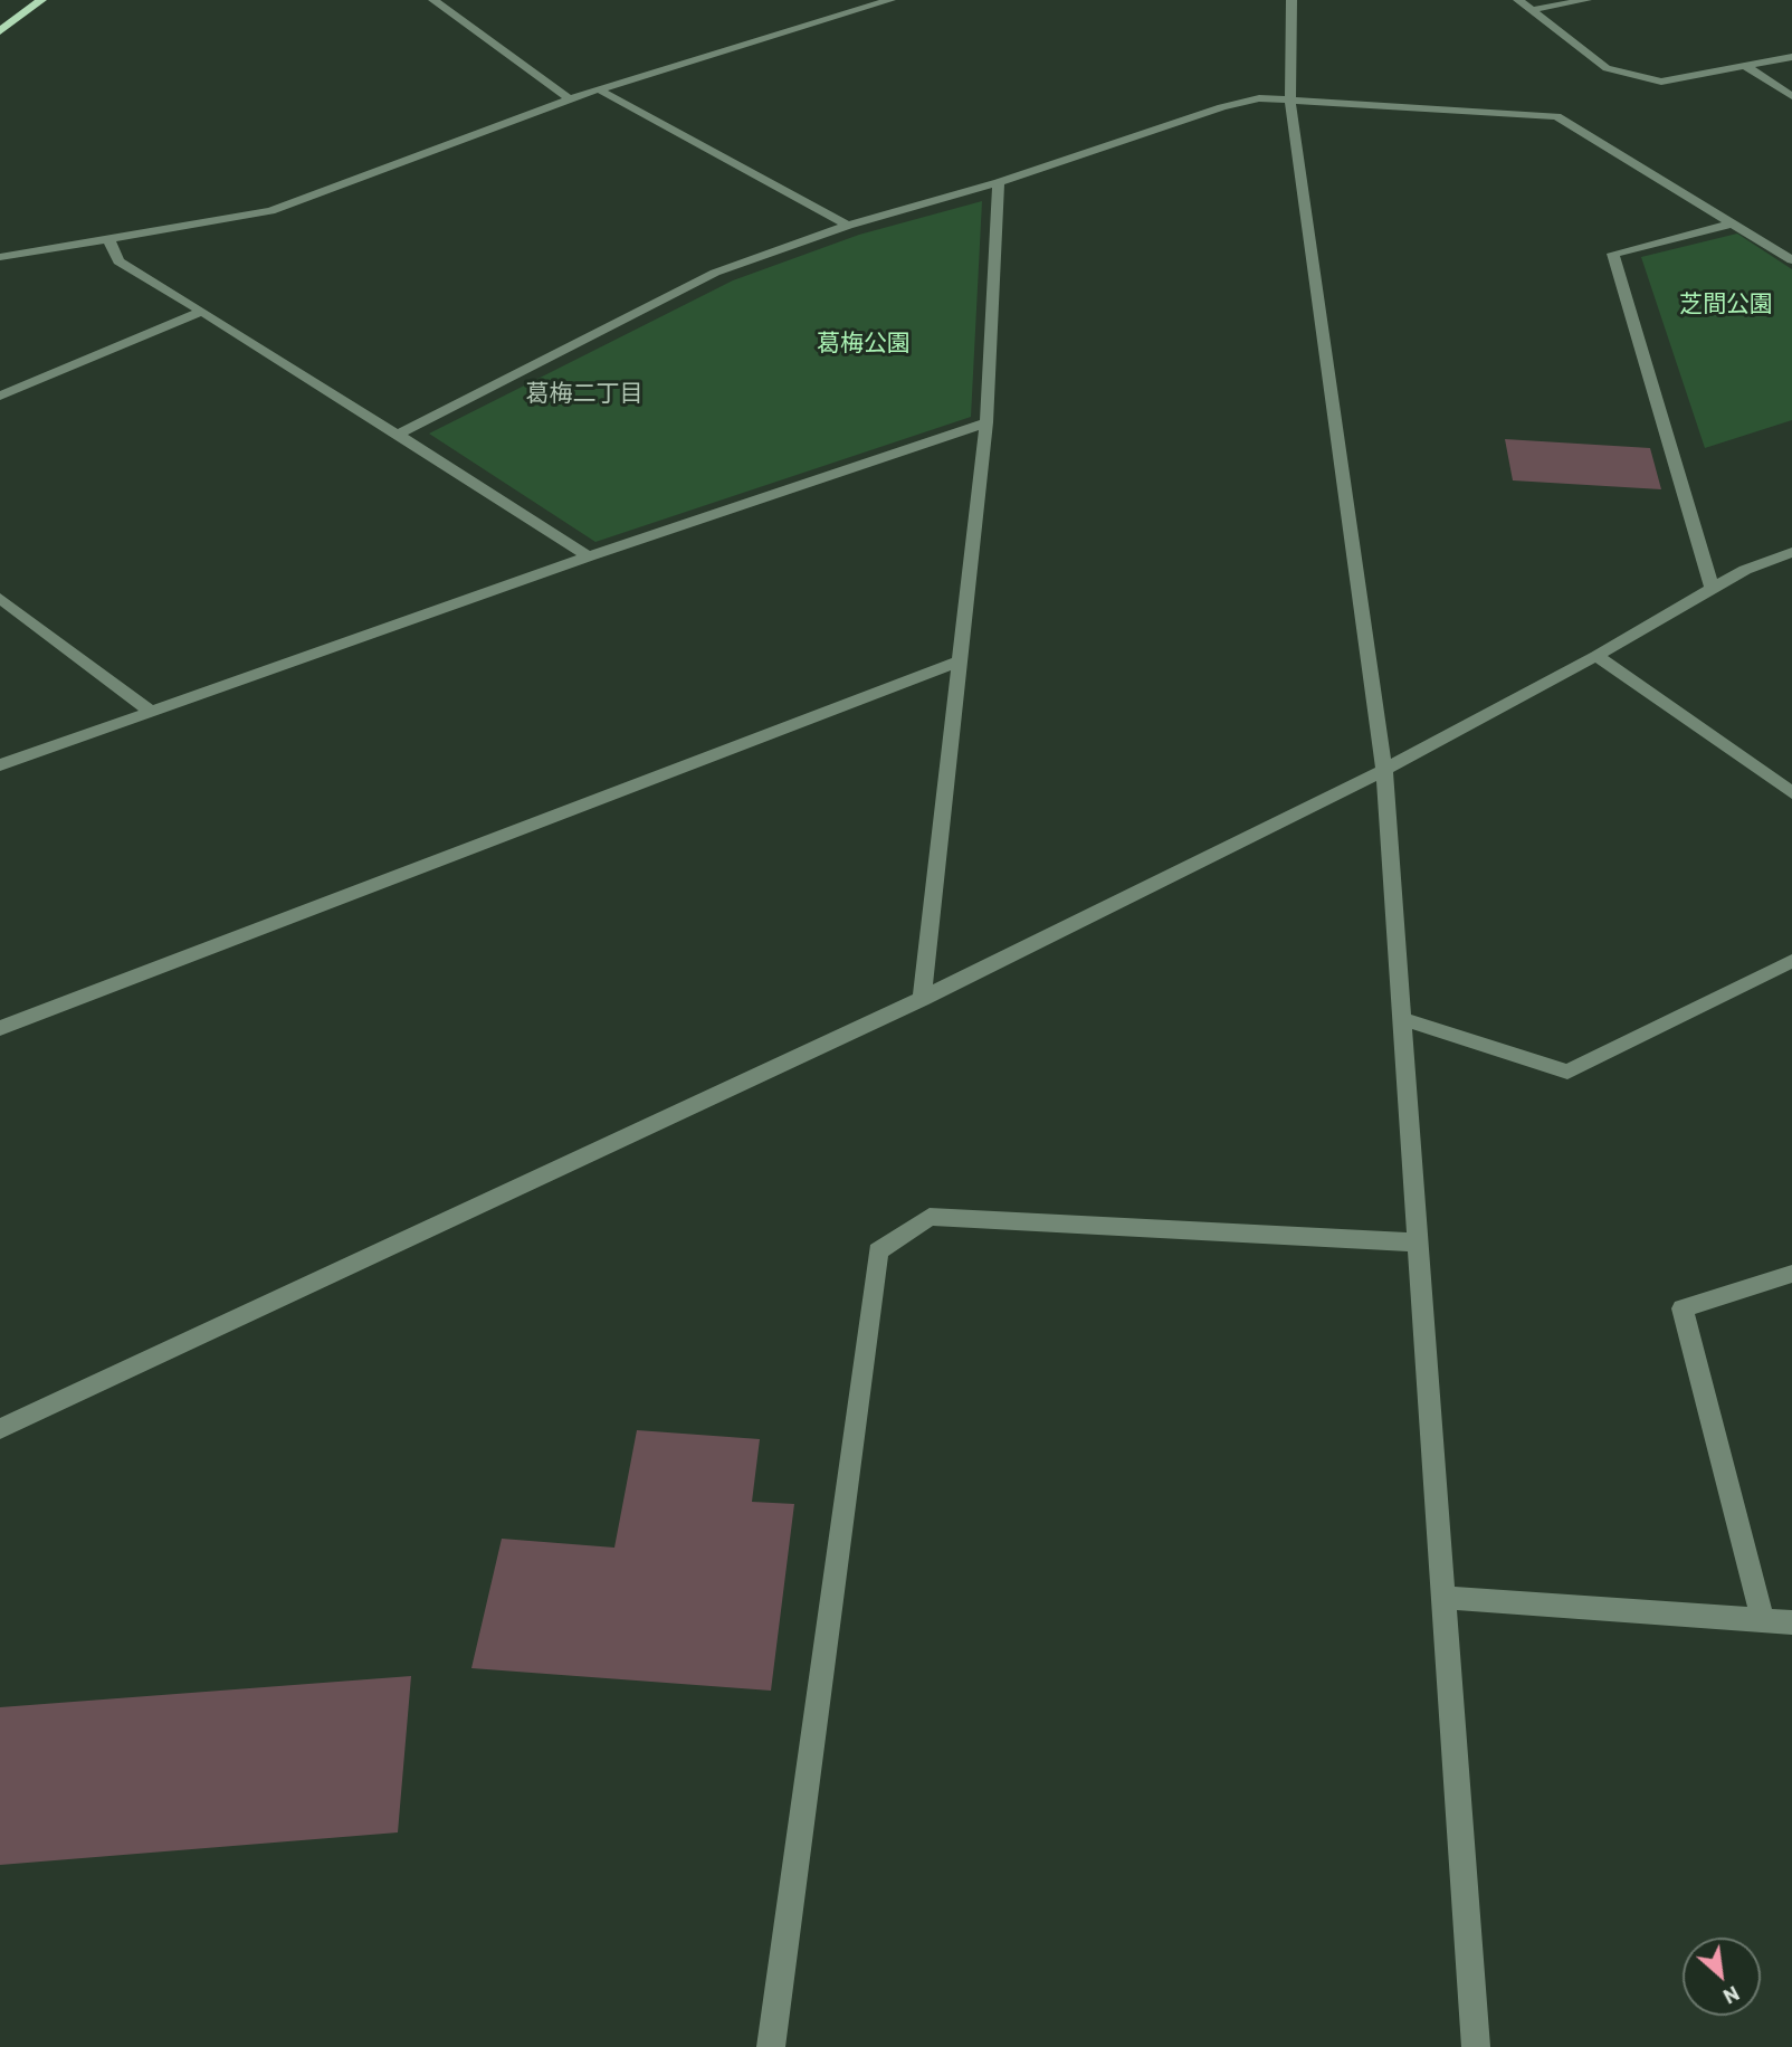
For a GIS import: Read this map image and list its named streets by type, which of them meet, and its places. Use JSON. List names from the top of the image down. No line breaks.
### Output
{"districts":["葛梅二丁目"],"parks":["芝間公園","葛梅公園"],"north":"bottom right"}
